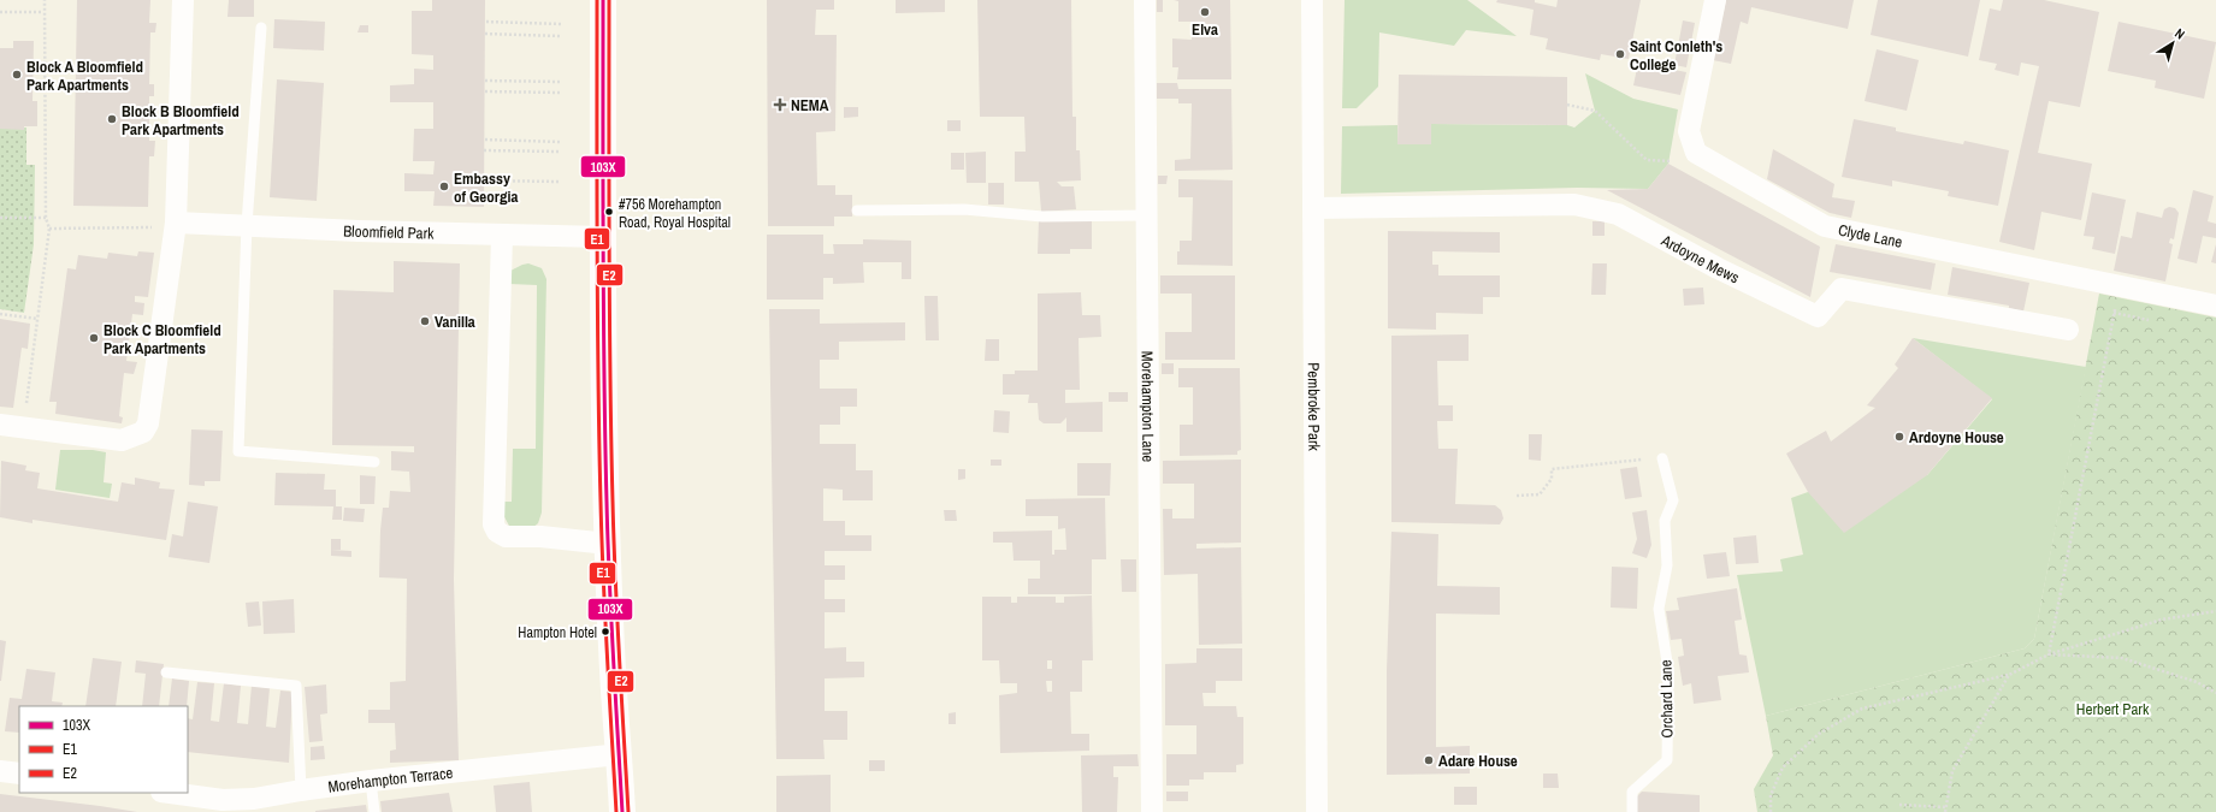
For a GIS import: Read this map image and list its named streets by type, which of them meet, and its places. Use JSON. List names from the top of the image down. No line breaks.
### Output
{"streets":{"street":["Bloomfield Park","Clyde Lane","Ardoyne Mews","Pembroke Park","Morehampton Lane","Morehampton Terrace"],"lane":["Orchard Lane"]},"crossings":[["Ardoyne Mews","Pembroke Park"]],"parks":["Herbert Park"],"places":{"other":["Elva","Saint Conleth's College","Block A Bloomfield Park Apartments","Block B Bloomfield Park Apartments","Embassy of Georgia","#756 Morehampton Road, Royal Hospital","Vanilla","Block C Bloomfield Park Apartments","Ardoyne House","Hampton Hotel","Adare House"],"health":["NEMA"]},"lines":["transit line 103X","transit line E1","transit line E2"],"legend":["103X","E1","E2"],"north":"top right"}
